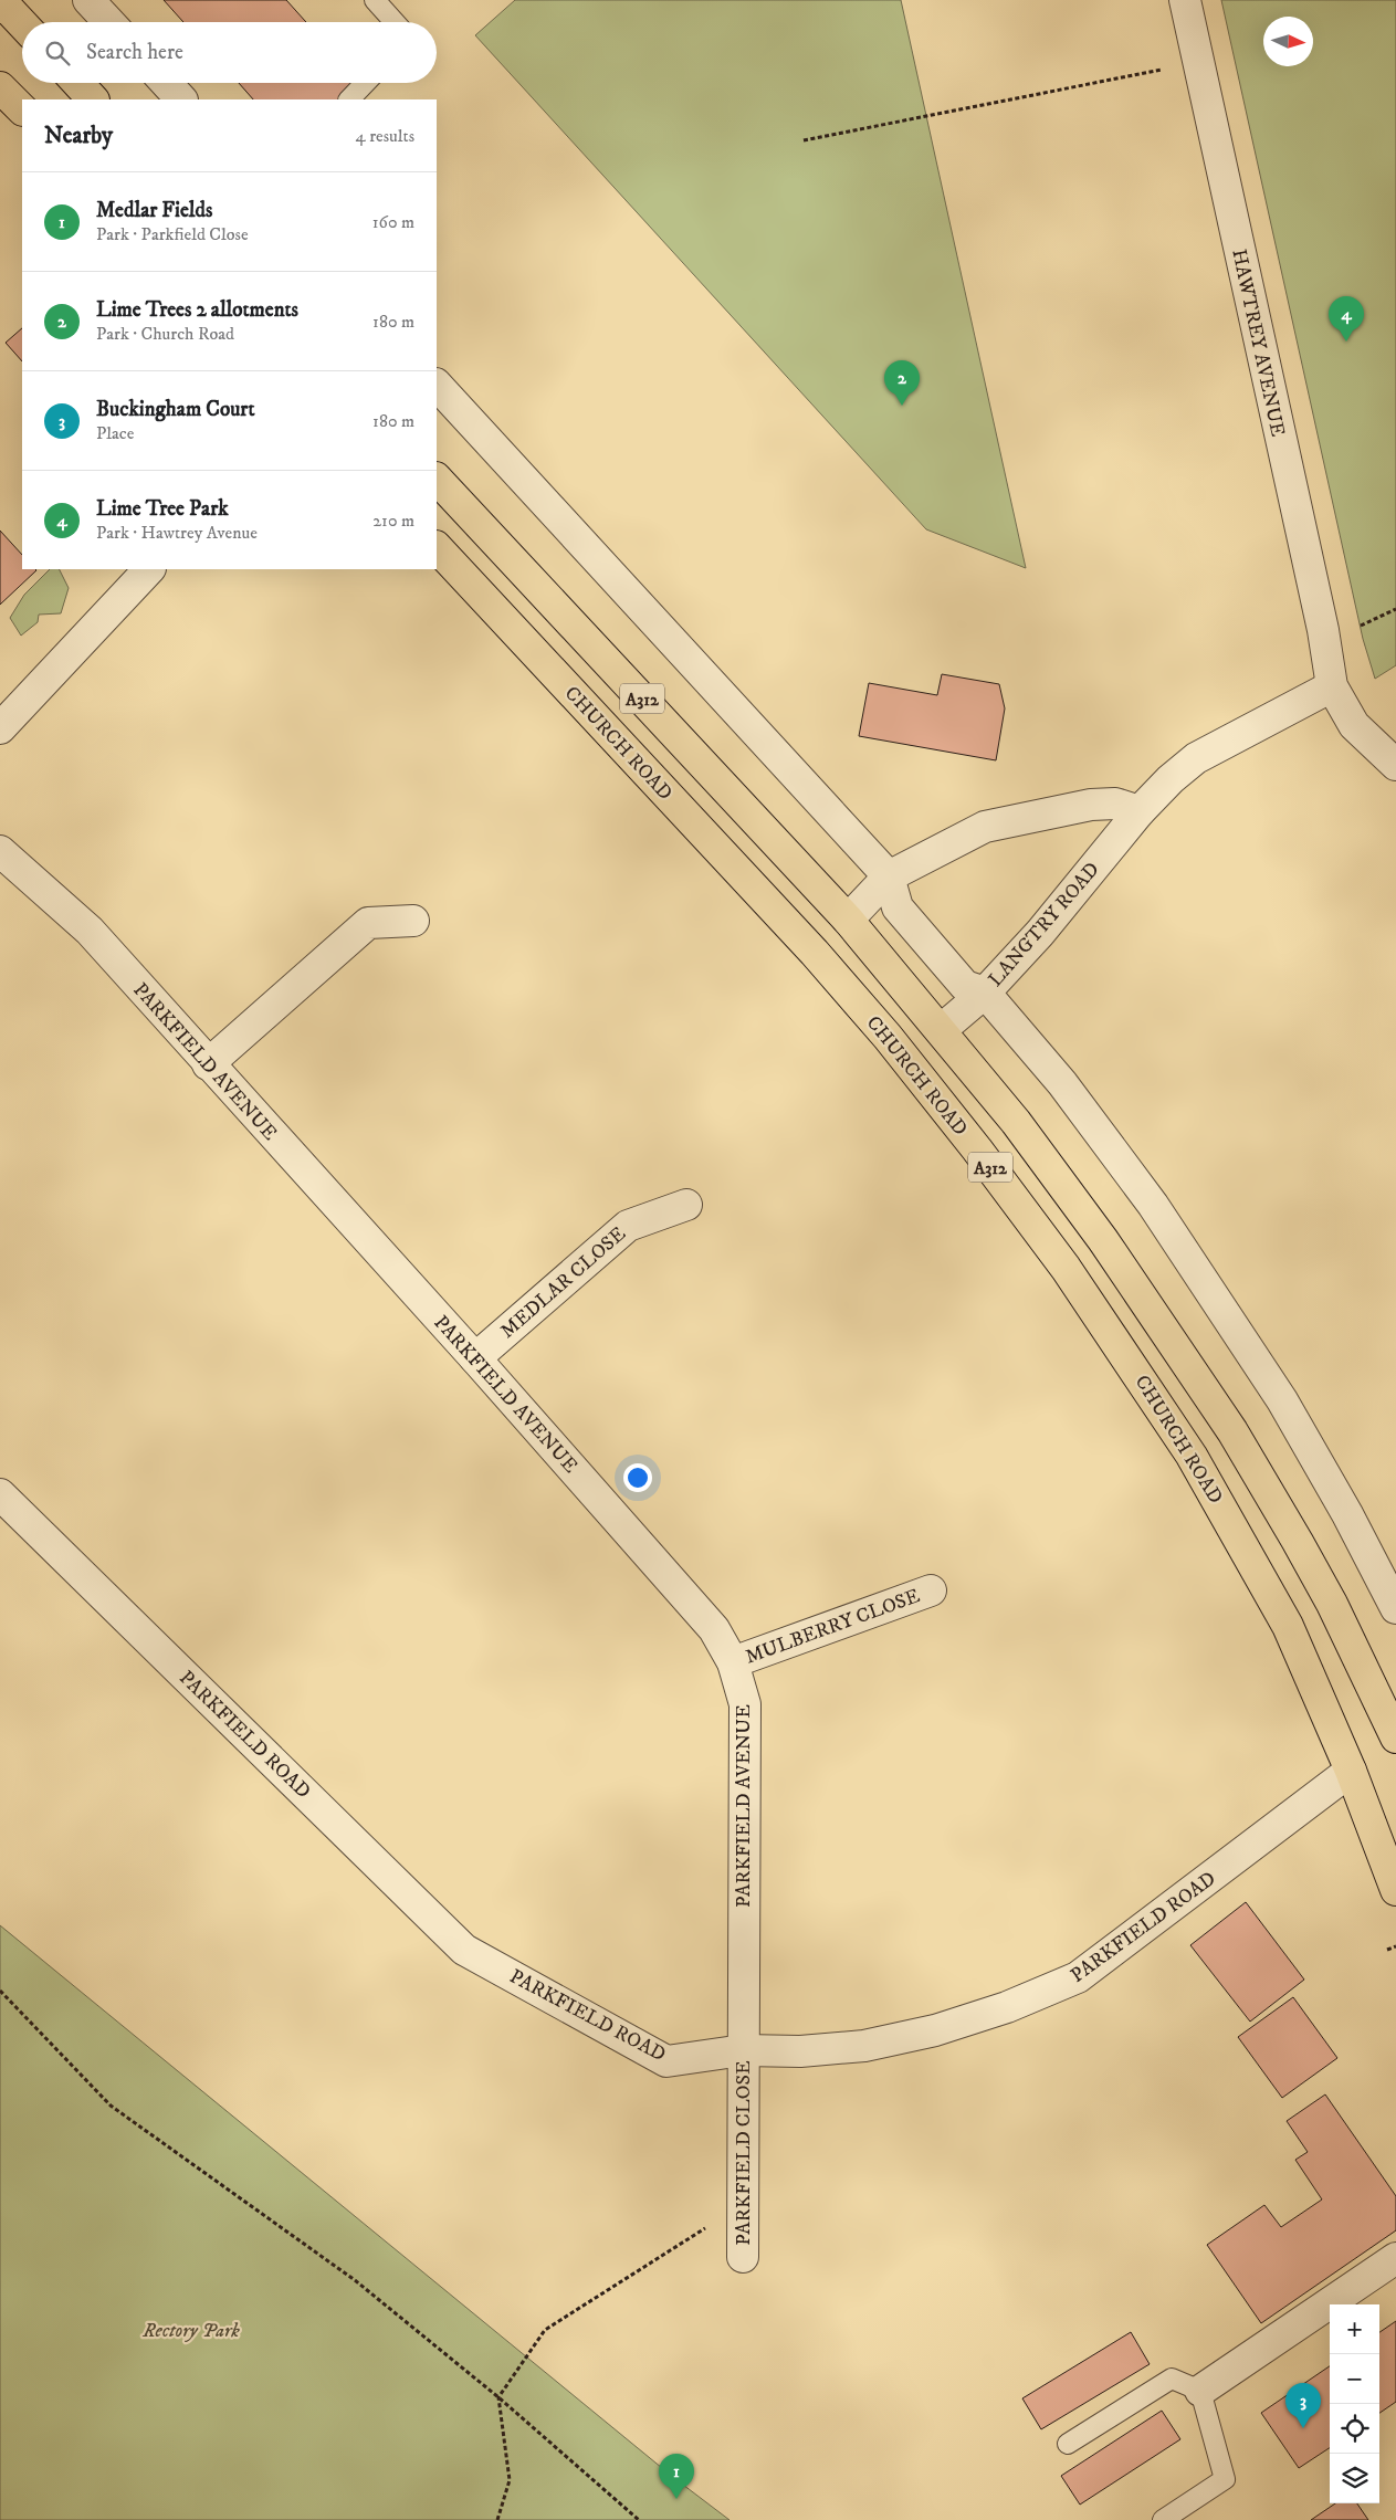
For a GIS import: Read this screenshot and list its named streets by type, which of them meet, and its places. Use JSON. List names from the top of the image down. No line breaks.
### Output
{"streets":{"highway":["A312","CHURCH ROAD"],"street":["HAWTREY AVENUE","LANGTRY ROAD","PARKFIELD AVENUE","MEDLAR CLOSE","MULBERRY CLOSE","PARKFIELD ROAD","PARKFIELD CLOSE"]},"crossings":[["HAWTREY AVENUE","LANGTRY ROAD"],["A312","LANGTRY ROAD"],["CHURCH ROAD","PARKFIELD ROAD"],["PARKFIELD AVENUE","MEDLAR CLOSE"],["PARKFIELD AVENUE","MULBERRY CLOSE"],["PARKFIELD AVENUE","PARKFIELD ROAD"],["PARKFIELD AVENUE","PARKFIELD CLOSE"],["PARKFIELD ROAD","PARKFIELD CLOSE"]],"parks":["Rectory Park"],"north":"right","page":{"search":"Search here","heading":["Nearby","4 results"],"list":[{"mark":"1","name":"Medlar Fields","note":"Park · Parkfield Close","value":"160 m"},{"mark":"2","name":"Lime Trees 2 allotments","note":"Park · Church Road","value":"180 m"},{"mark":"3","name":"Buckingham Court","note":"Place","value":"180 m"},{"mark":"4","name":"Lime Tree Park","note":"Park · Hawtrey Avenue","value":"210 m"}],"pins":["4","2","3","1"],"map_buttons":["+","−"]}}
